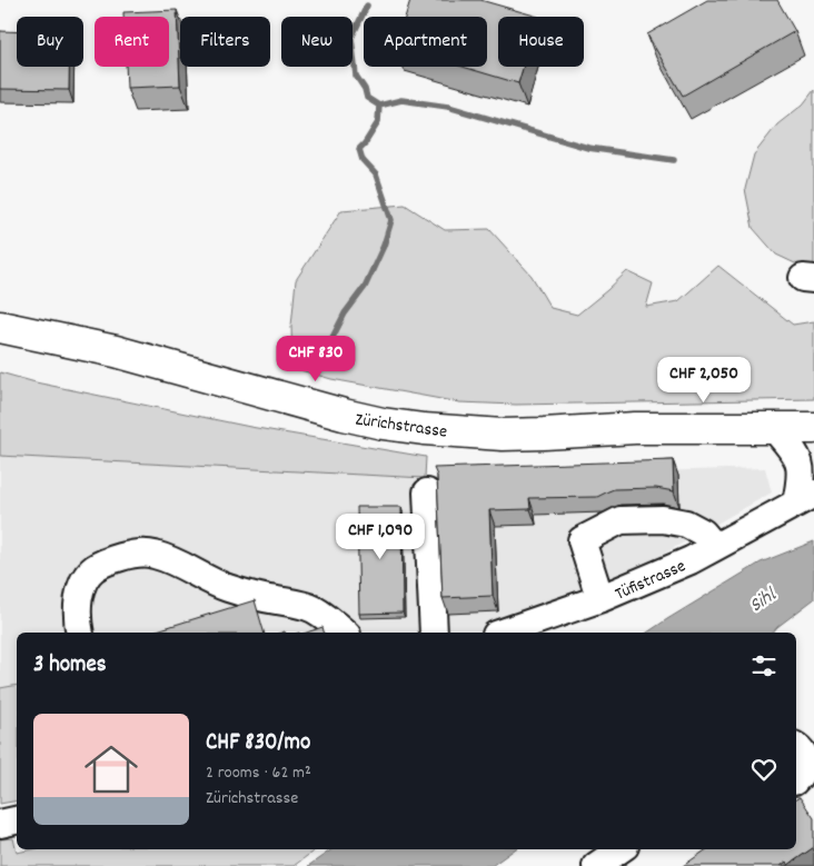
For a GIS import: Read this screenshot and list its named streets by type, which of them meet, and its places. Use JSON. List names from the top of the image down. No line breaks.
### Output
{"streets":{"main road":["Zürichstrasse"],"street":["Tüfistrasse"]},"crossings":[["Zürichstrasse","Tüfistrasse"]],"water":["Sihl"],"page":{"chip":["Buy","Rent","Filters","New","Apartment","House"],"price":["CHF 830","CHF 2,050","CHF 1,090"],"heading":"3 homes","list":[{"name":"CHF 830/mo","note":"2 rooms · 62 m² · Zürichstrasse"}]}}
